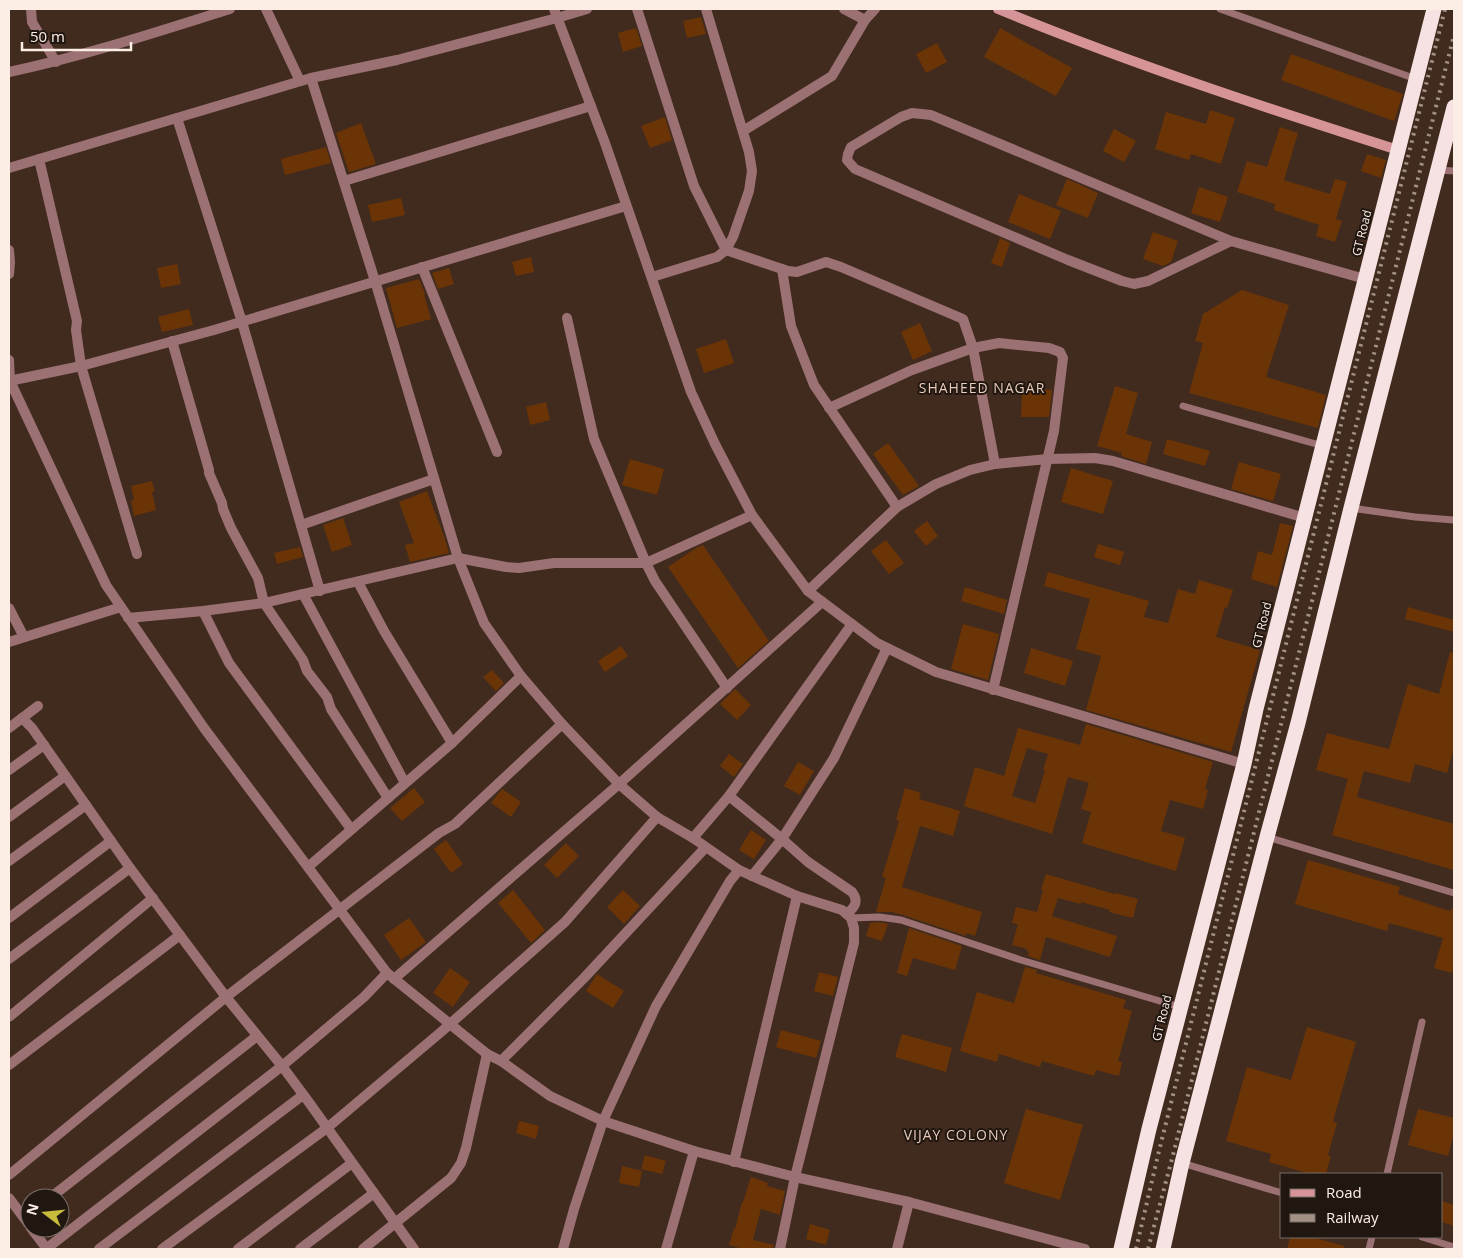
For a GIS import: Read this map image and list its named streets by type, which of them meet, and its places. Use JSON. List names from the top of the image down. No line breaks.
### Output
{"streets":{"highway":["GT Road"]},"districts":["SHAHEED NAGAR","VIJAY COLONY"],"legend":["Road","Railway"],"scale_bar":"50 m","north":"left"}
